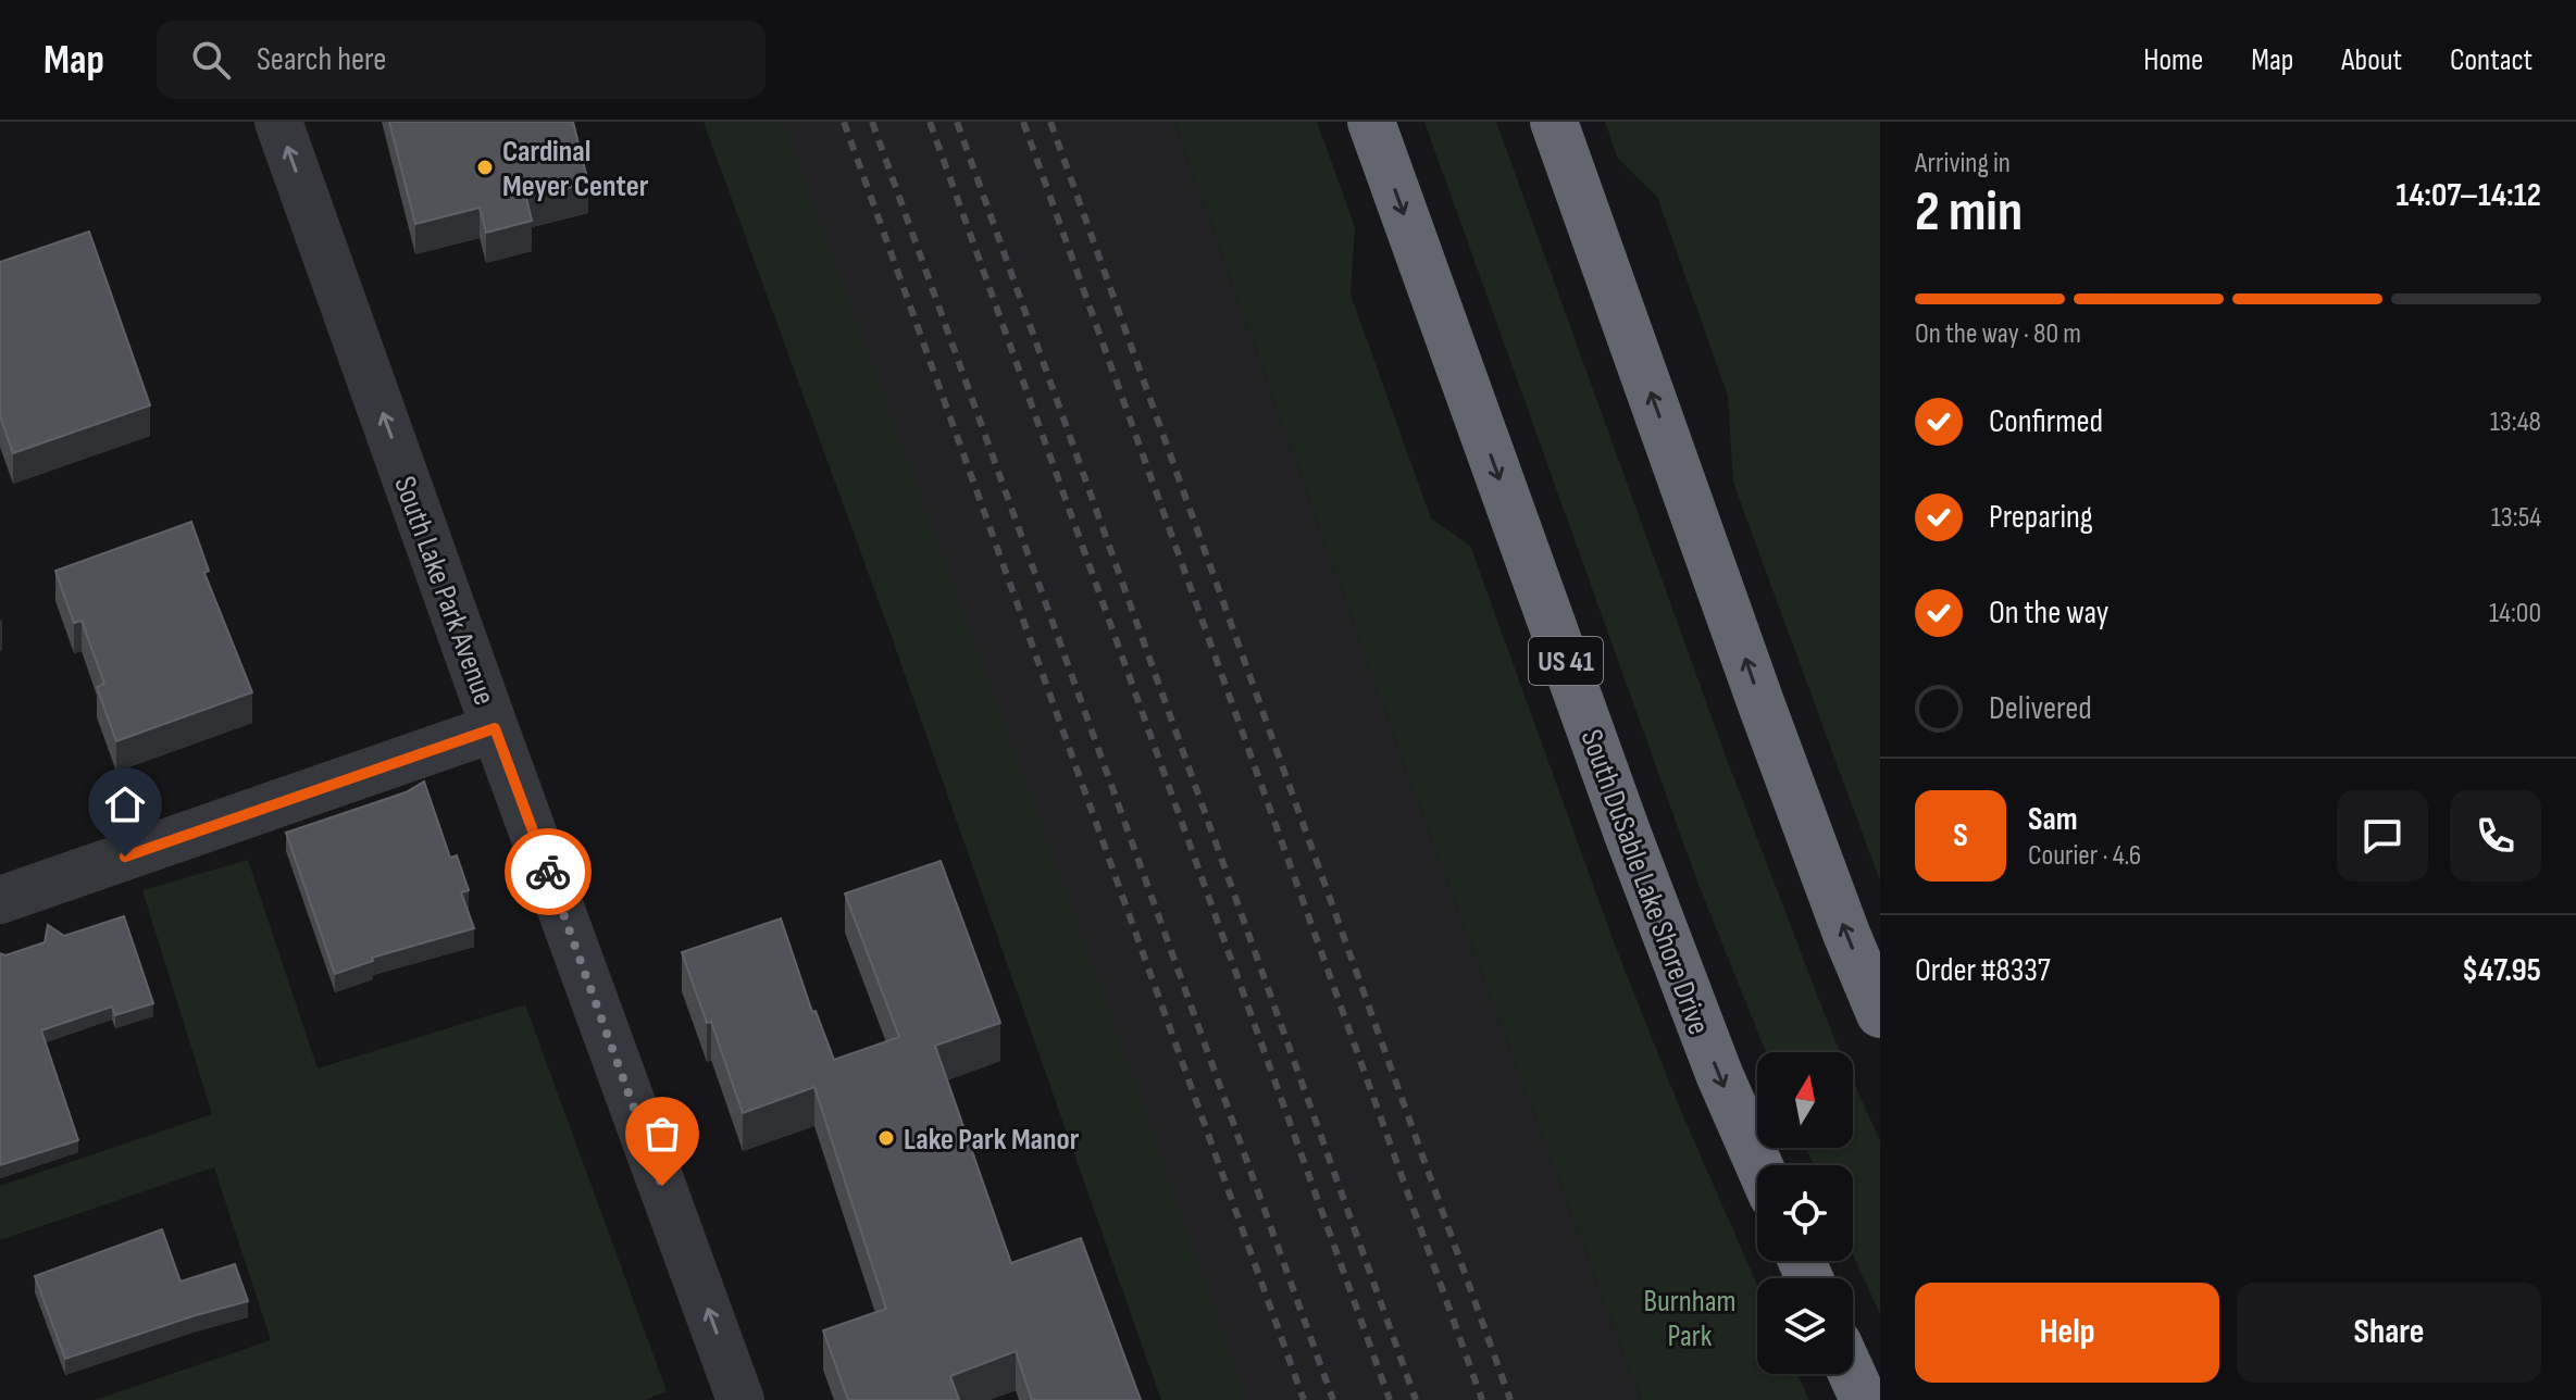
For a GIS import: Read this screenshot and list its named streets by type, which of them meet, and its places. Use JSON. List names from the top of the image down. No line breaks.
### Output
{"streets":{"highway":["US 41","South DuSable Lake Shore Drive"],"street":["South Lake Park Avenue"]},"one_way":["South Lake Park Avenue"],"parks":["Burnham Park"],"places":["Cardinal Meyer Center","Lake Park Manor"],"north":"top","page":{"header":"Map","search":"Search here","nav":["Home","Map","About","Contact"],"heading":["2 min","Arriving in","14:07–14:12"],"panel":["Sam","Courier · 4.6","Order #8337","$47.95"],"bar":"On the way · 80 m","list":[["Confirmed","13:48"],["Preparing","13:54"],["On the way","14:00"],"Delivered"],"round":"S","buttons":["Help","Share"]}}
